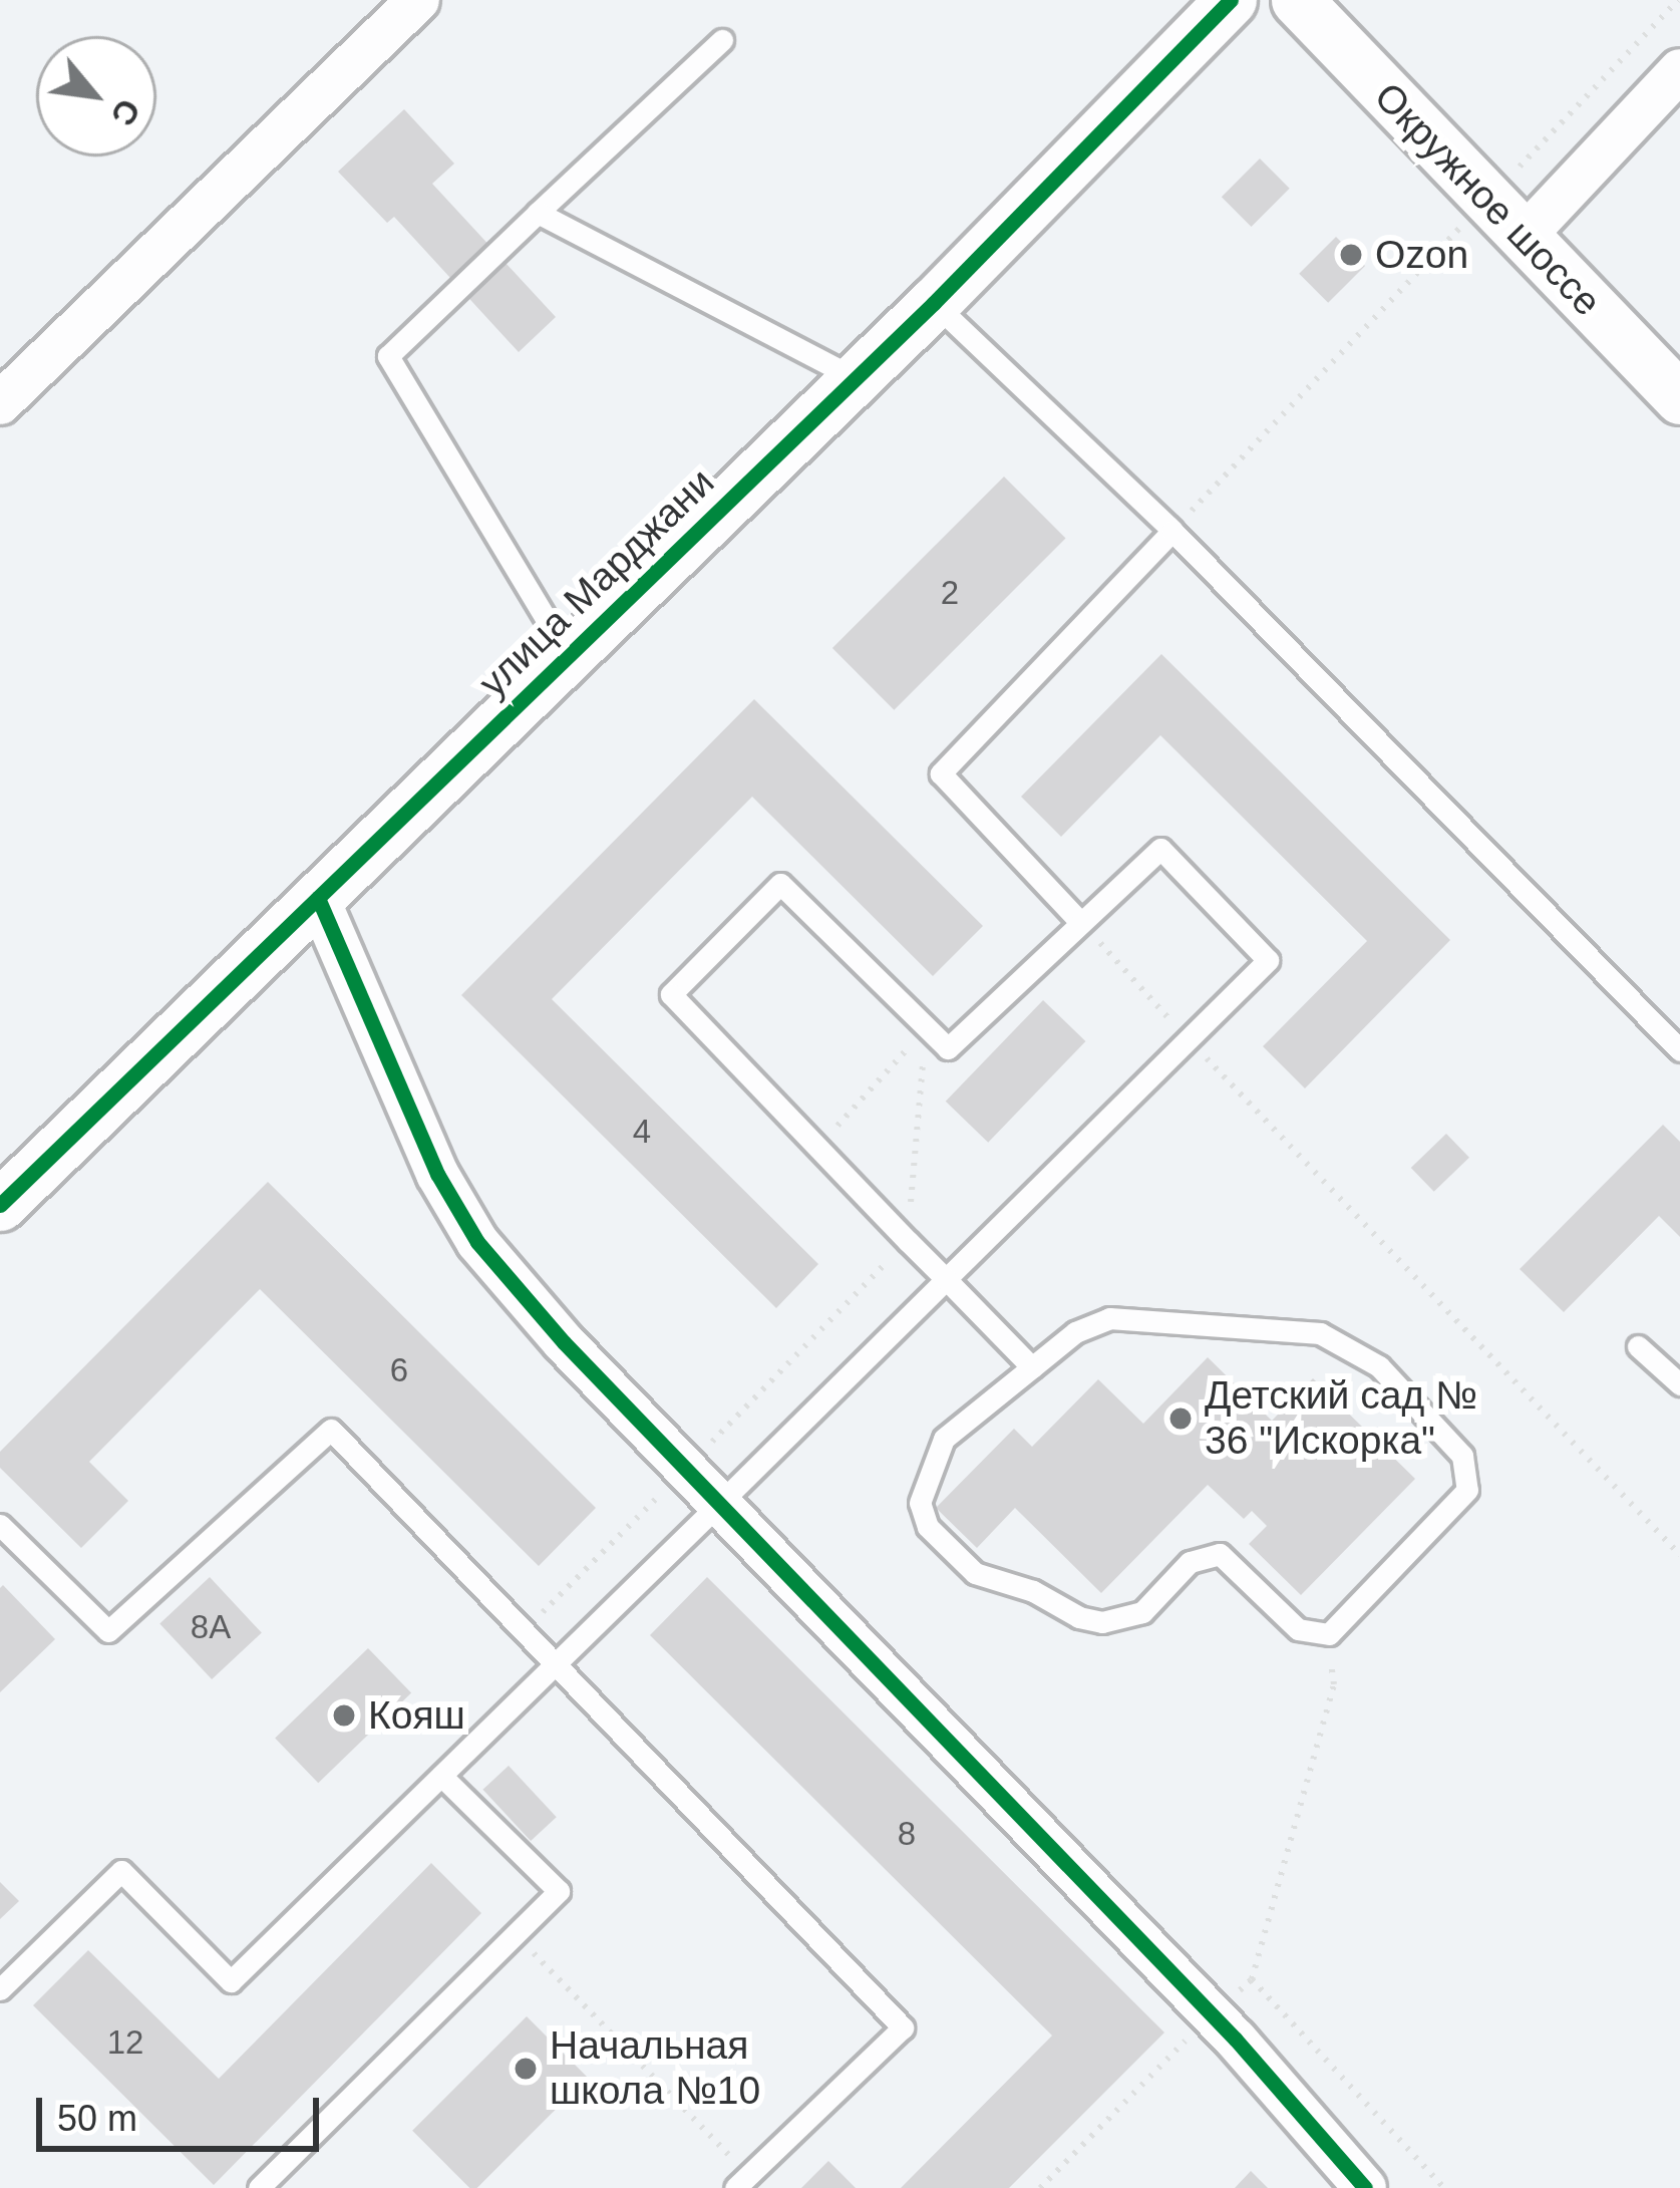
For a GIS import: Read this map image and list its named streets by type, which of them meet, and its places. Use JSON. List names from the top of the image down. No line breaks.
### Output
{"streets":{"street":["Окружное шоссе","улица Марджани"]},"places":["Ozon","Детский сад № 36 \"Искорка\"","Кояш","Начальная школа №10"],"house_numbers":["2","4","6","8А","8","12"],"scale_bar":"50 m","north":"bottom right"}
